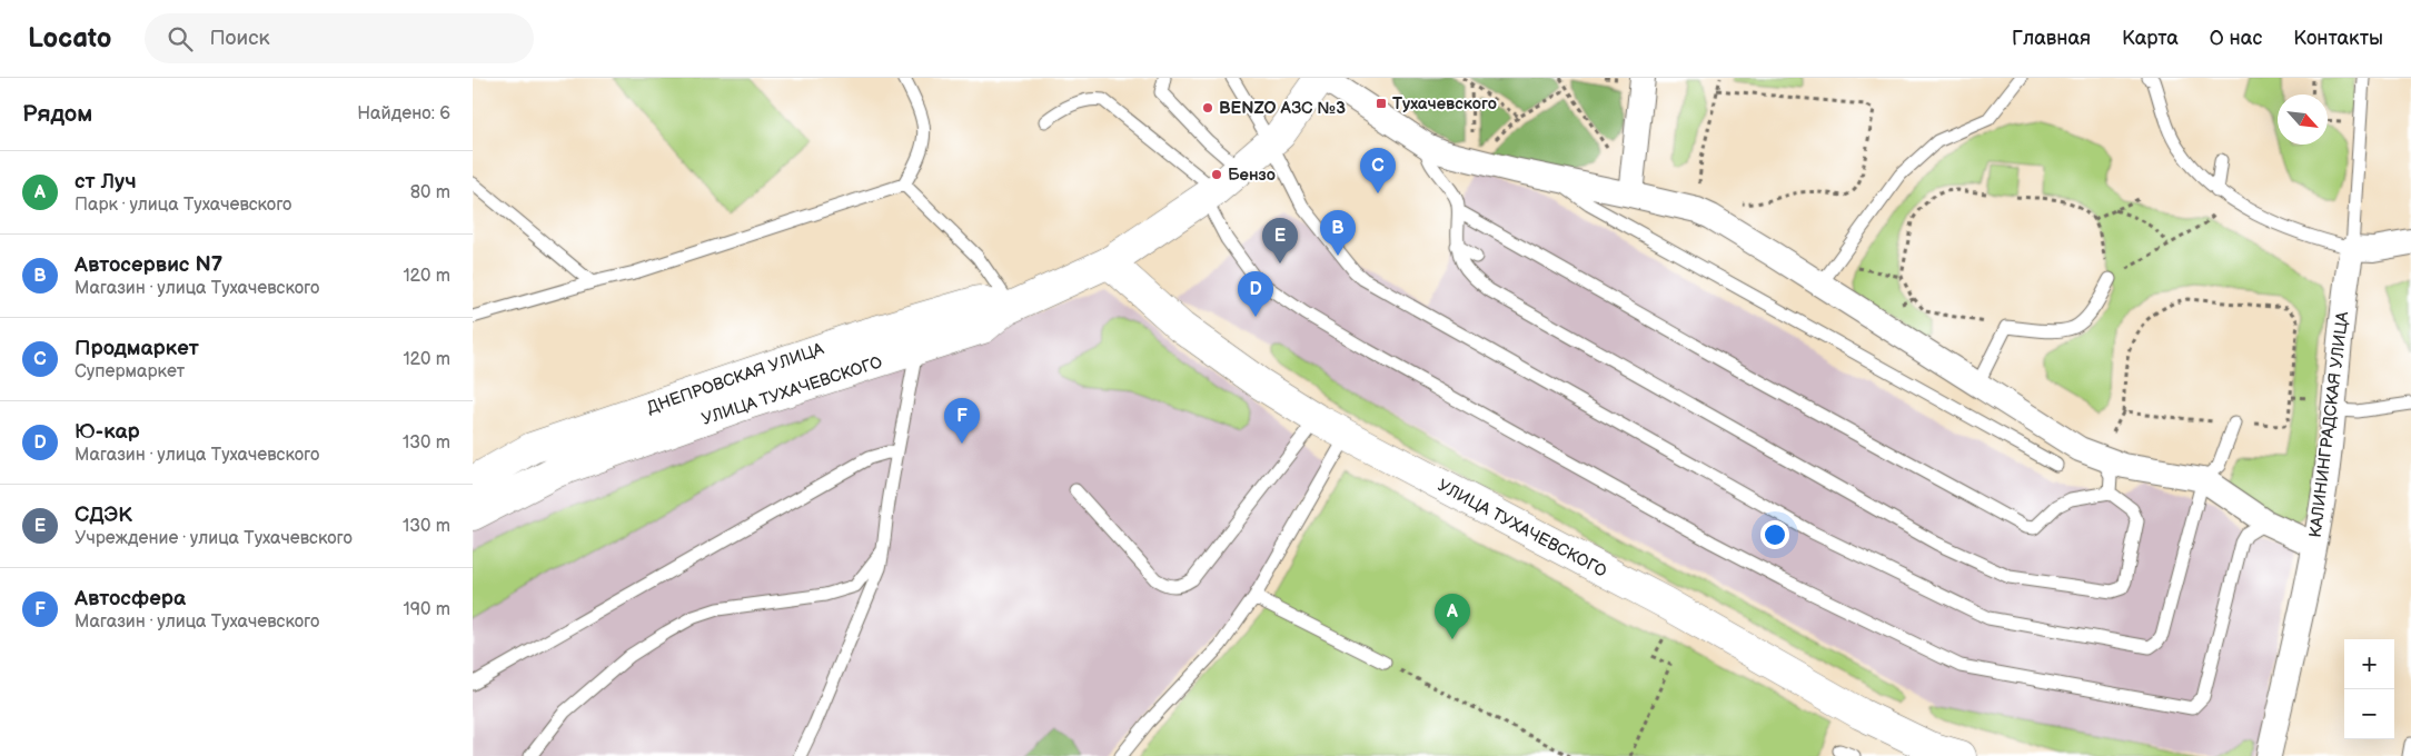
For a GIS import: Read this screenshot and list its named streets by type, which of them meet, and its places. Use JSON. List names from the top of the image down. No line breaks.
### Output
{"streets":{"main road":["ДНЕПРОВСКАЯ УЛИЦА","УЛИЦА ТУХАЧЕВСКОГО"],"street":["КАЛИНИНГРАДСКАЯ УЛИЦА"]},"crossings":[["ДНЕПРОВСКАЯ УЛИЦА","УЛИЦА ТУХАЧЕВСКОГО"]],"places":{"transit":["Тухачевского"],"other":["BENZO АЗС №3","Бензо"]},"north":"bottom right","page":{"header":"Locato","search":"Поиск","nav":["Главная","Карта","О нас","Контакты"],"heading":["Рядом","Найдено: 6"],"pins":["C","B","E","D","F","A"],"list":[{"mark":"A","name":"ст Луч","note":"Парк · улица Тухачевского","value":"80 m"},{"mark":"B","name":"Автосервис N7","note":"Магазин · улица Тухачевского","value":"120 m"},{"mark":"C","name":"Продмаркет","note":"Супермаркет","value":"120 m"},{"mark":"D","name":"Ю-кар","note":"Магазин · улица Тухачевского","value":"130 m"},{"mark":"E","name":"СДЭК","note":"Учреждение · улица Тухачевского","value":"130 m"},{"mark":"F","name":"Автосфера","note":"Магазин · улица Тухачевского","value":"190 m"}],"map_buttons":["+","−"]}}
